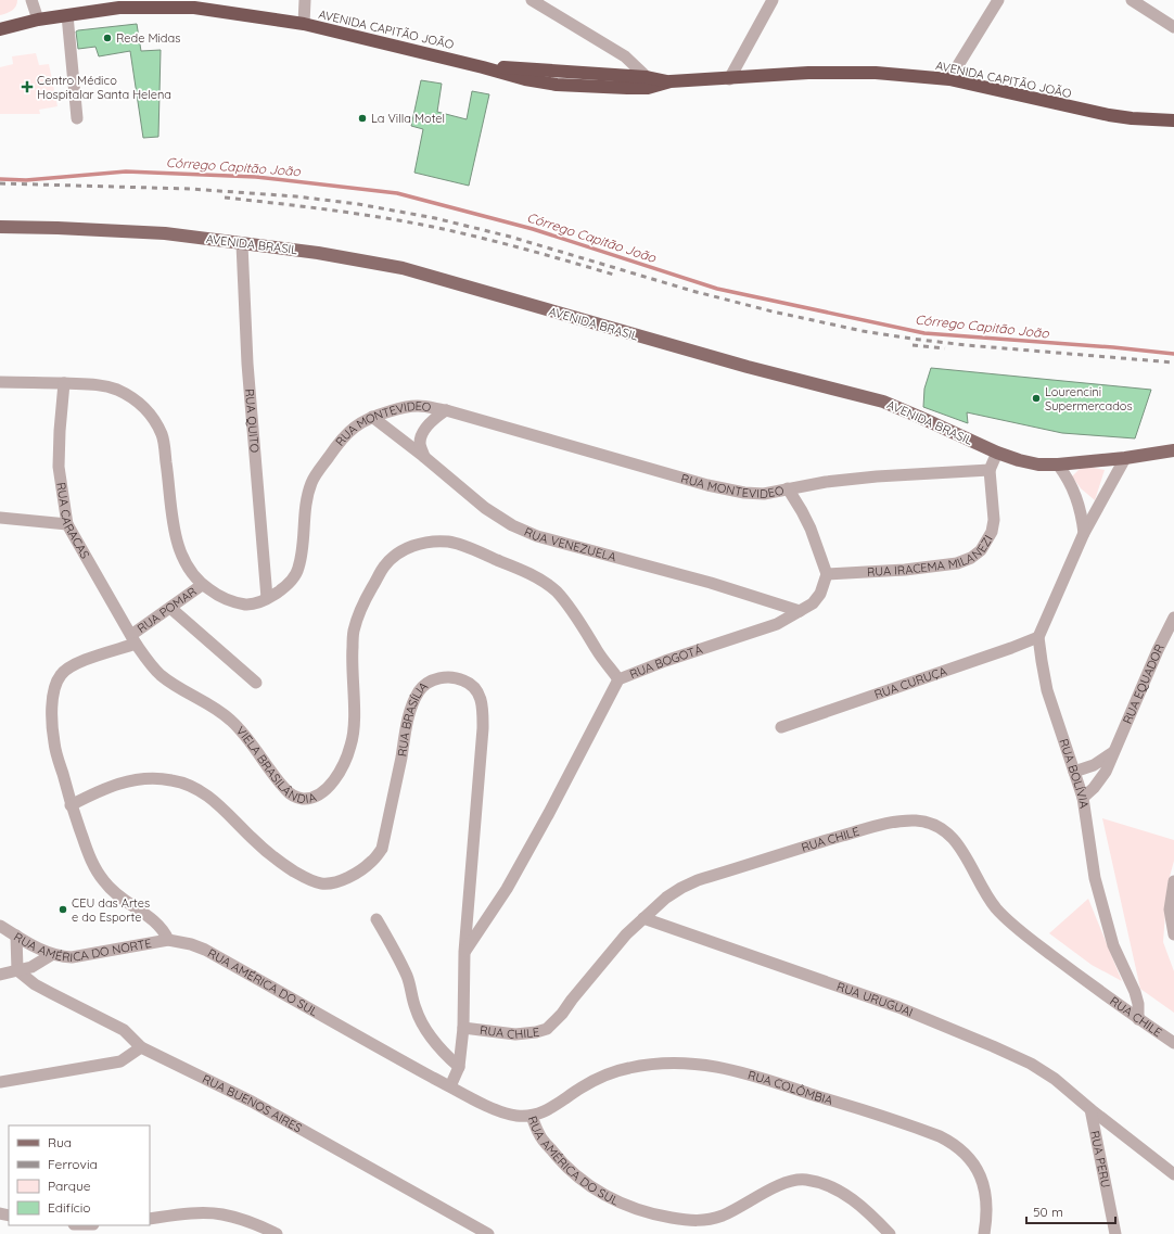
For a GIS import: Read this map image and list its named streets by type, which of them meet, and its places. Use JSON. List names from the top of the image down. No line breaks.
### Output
{"streets":{"highway":["AVENIDA CAPITÃO JOÃO"],"main road":["AVENIDA BRASIL"],"street":["RUA QUITO","RUA MONTEVIDEO","RUA CARACAS","RUA VENEZUELA","RUA IRACEMA MILANEZI","RUA POMAR","RUA BOGOTÁ","RUA CURUÇA","RUA EQUADOR","RUA BRASÍLIA","VIELA BRASILÂNDIA","RUA BOLÍVIA","RUA CHILE","RUA AMÉRICA DO NORTE","RUA AMÉRICA DO SUL","RUA URUGUAI","RUA COLÔMBIA","RUA BUENOS AIRES","RUA PERU"]},"crossings":[["AVENIDA BRASIL","RUA QUITO"],["RUA QUITO","RUA MONTEVIDEO"],["RUA MONTEVIDEO","RUA CARACAS"],["RUA MONTEVIDEO","RUA VENEZUELA"],["RUA MONTEVIDEO","RUA IRACEMA MILANEZI"],["RUA MONTEVIDEO","RUA POMAR"],["RUA CARACAS","RUA POMAR"],["RUA CARACAS","VIELA BRASILÂNDIA"],["RUA VENEZUELA","RUA BOGOTÁ"],["RUA IRACEMA MILANEZI","RUA BOGOTÁ"],["RUA POMAR","VIELA BRASILÂNDIA"],["RUA BOGOTÁ","RUA BRASÍLIA"],["RUA BOGOTÁ","VIELA BRASILÂNDIA"],["RUA CURUÇA","RUA BOLÍVIA"],["RUA EQUADOR","RUA BOLÍVIA"],["RUA BRASÍLIA","RUA CHILE"],["RUA BRASÍLIA","RUA AMÉRICA DO SUL"],["RUA BOLÍVIA","RUA CHILE"],["RUA CHILE","RUA URUGUAI"],["RUA AMÉRICA DO NORTE","RUA AMÉRICA DO SUL"],["RUA AMÉRICA DO SUL","RUA COLÔMBIA"],["RUA URUGUAI","RUA PERU"]],"water":["Córrego Capitão João"],"places":{"other":["Rede Midas","La Villa Motel","Lourencini Supermercados","CEU das Artes e do Esporte"],"health":["Centro Médico Hospitalar Santa Helena"]},"legend":["Rua","Ferrovia","Parque","Edifício"],"scale_bar":"50 m"}
